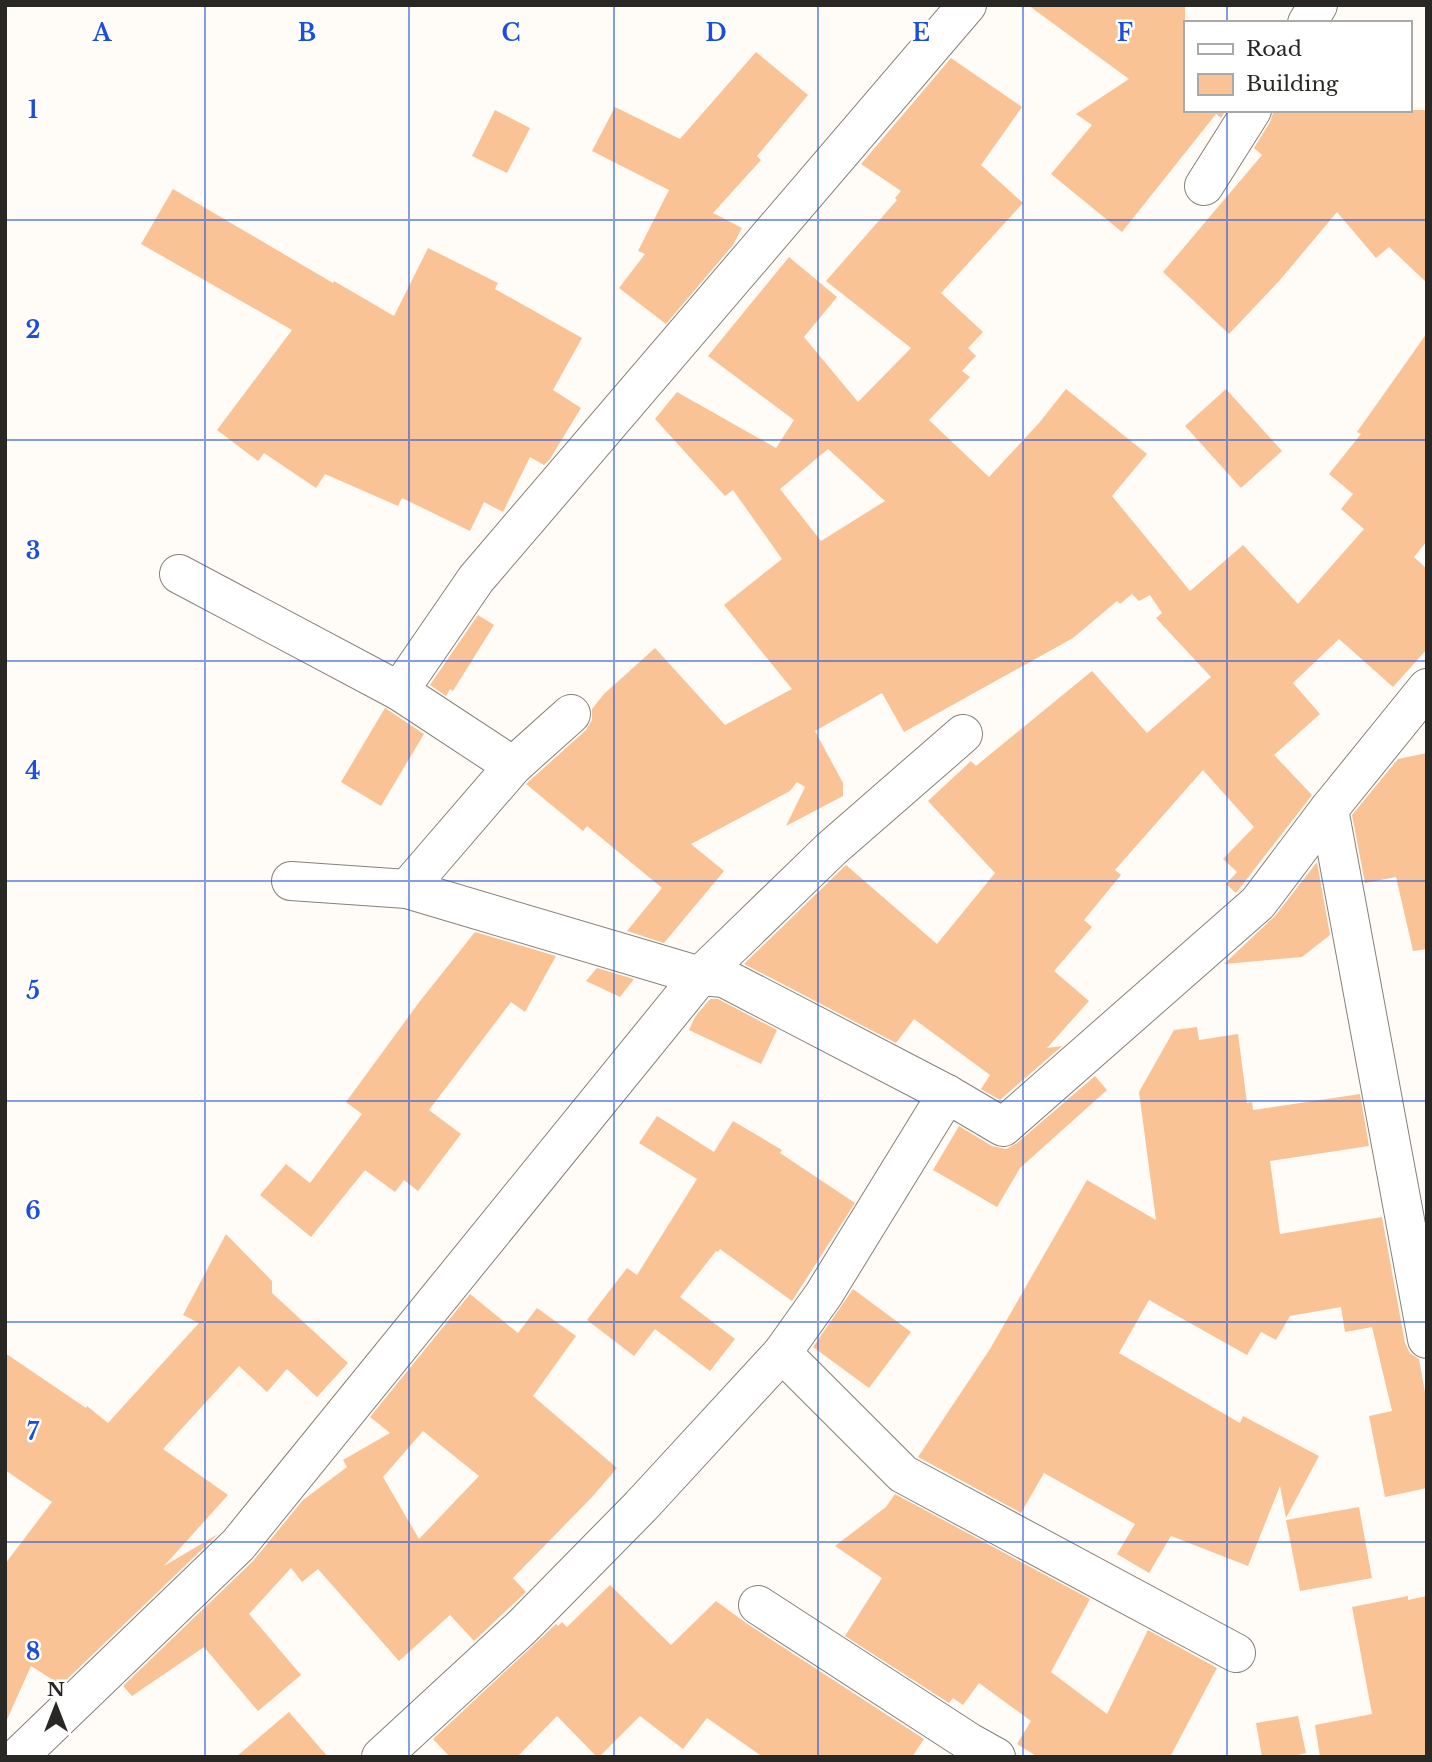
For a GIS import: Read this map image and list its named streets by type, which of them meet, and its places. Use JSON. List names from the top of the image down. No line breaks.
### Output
{"legend":["Road","Building"],"north":"top","grid":{"columns":["A","B","C","D","E","F"],"rows":["1","2","3","4","5","6","7","8"]}}
